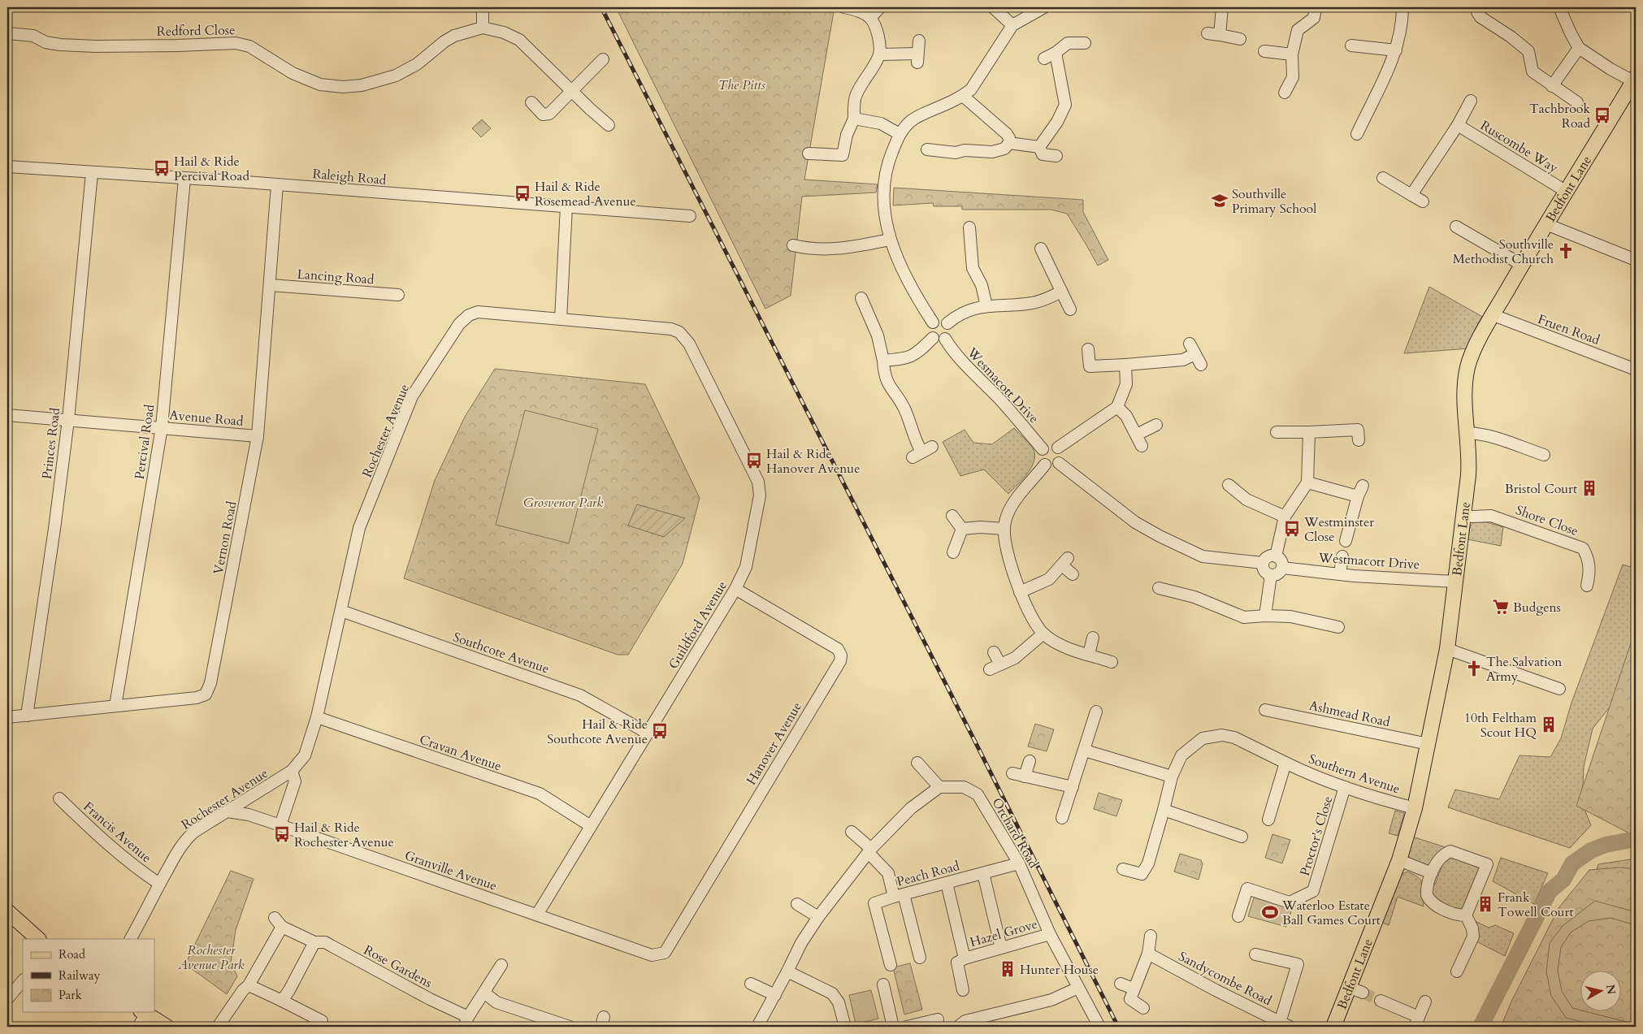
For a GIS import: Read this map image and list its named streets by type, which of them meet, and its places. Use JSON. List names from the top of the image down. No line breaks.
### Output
{"streets":{"main road":["Bedfont Lane"],"street":["Redford Close","Ruscombe Way","Raleigh Road","Lancing Road","Fruen Road","Wesmacott Drive","Avenue Road","Rochester Avenue","Percival Road","Princes Road","Shore Close","Vernon Road","Westmacott Drive","Guildford Avenue","Southcote Avenue","Ashmead Road","Hanover Avenue","Cravan Avenue","Southern Avenue","Francis Avenue","Orchard Road","Proctor's Close","Granville Avenue","Peach Road","Hazel Grove","Rose Gardens","Sandycombe Road"]},"crossings":[["Ruscombe Way","Bedfont Lane"],["Raleigh Road","Percival Road"],["Raleigh Road","Princes Road"],["Raleigh Road","Vernon Road"],["Bedfont Lane","Fruen Road"],["Bedfont Lane","Shore Close"],["Bedfont Lane","Westmacott Drive"],["Bedfont Lane","Ashmead Road"],["Bedfont Lane","Southern Avenue"],["Lancing Road","Vernon Road"],["Avenue Road","Percival Road"],["Avenue Road","Princes Road"],["Avenue Road","Vernon Road"],["Rochester Avenue","Guildford Avenue"],["Rochester Avenue","Southcote Avenue"],["Rochester Avenue","Cravan Avenue"],["Rochester Avenue","Francis Avenue"],["Rochester Avenue","Granville Avenue"],["Percival Road","Vernon Road"],["Princes Road","Vernon Road"],["Guildford Avenue","Southcote Avenue"],["Guildford Avenue","Hanover Avenue"],["Guildford Avenue","Cravan Avenue"],["Guildford Avenue","Granville Avenue"],["Hanover Avenue","Granville Avenue"],["Southern Avenue","Proctor's Close"],["Orchard Road","Peach Road"],["Orchard Road","Hazel Grove"]],"parks":["The Pitts","Grosvenor Park","Rochester Avenue Park"],"places":{"bus stop":["Tachbrook Road","Hail & Ride Percival Road","Hail & Ride Rosemead Avenue","Hail & Ride Hanover Avenue","Westminster Close","Hail & Ride Southcote Avenue","Hail & Ride Rochester Avenue"],"school or university":["Southville Primary School"],"church":["Southville Methodist Church","The Salvation Army"],"building":["Bristol Court","10th Feltham Scout HQ","Frank Towell Court","Hunter House"],"supermarket":["Budgens"],"sports":["Waterloo Estate Ball Games Court"]},"legend":["Road","Railway","Park"],"north":"right"}
